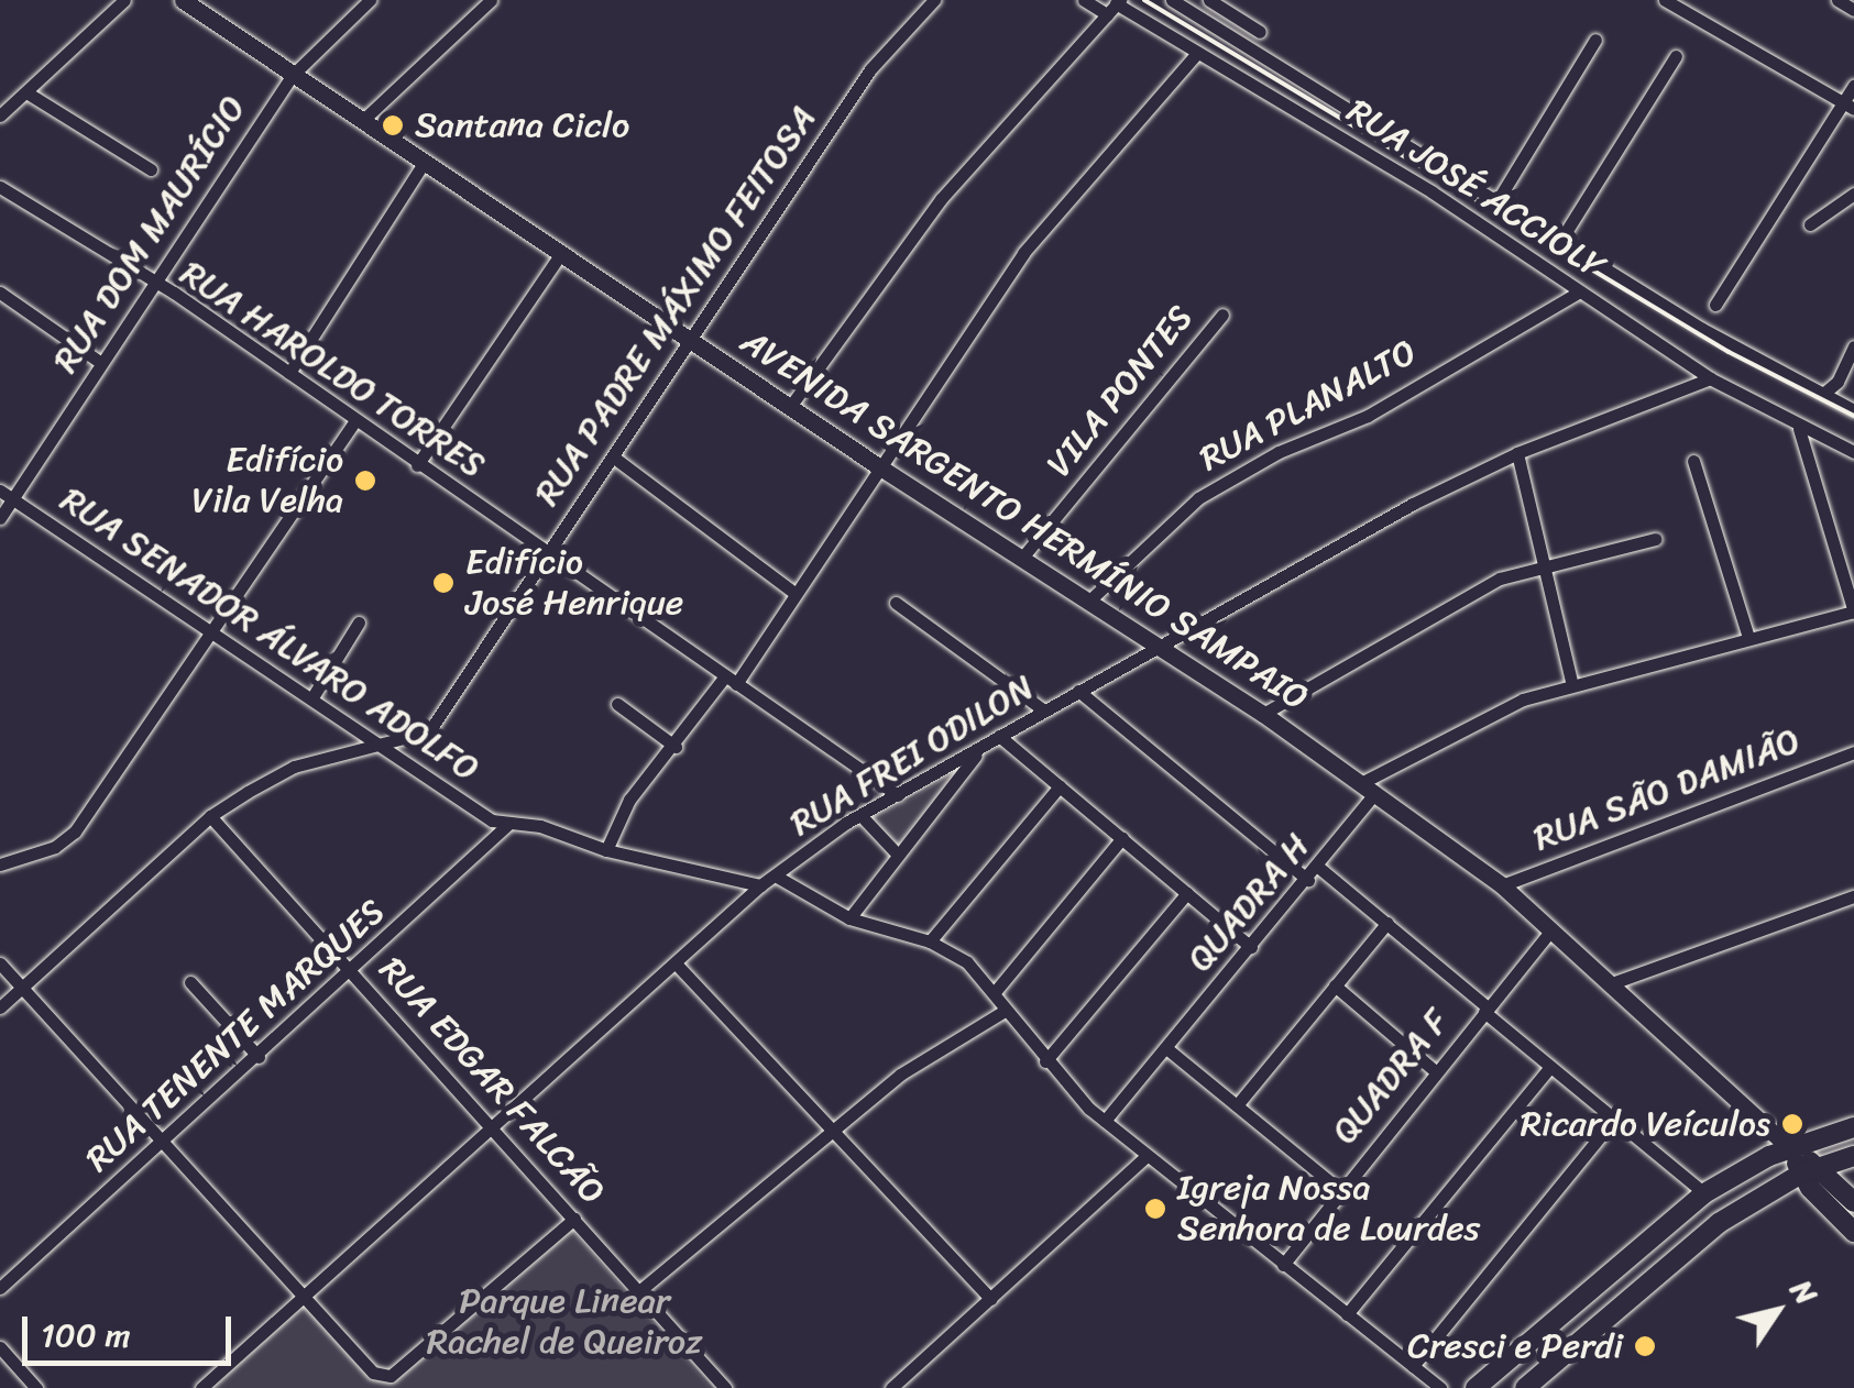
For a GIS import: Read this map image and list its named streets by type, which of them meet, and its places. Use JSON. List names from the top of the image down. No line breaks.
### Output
{"streets":{"main road":["AVENIDA SARGENTO HERMÍNIO SAMPAIO"],"street":["RUA JOSÉ ACCIOLY","RUA DOM MAURÍCIO","RUA PADRE MÁXIMO FEITOSA","RUA HAROLDO TORRES","VILA PONTES","RUA PLANALTO","RUA SENADOR ÁLVARO ADOLFO","RUA FREI ODILON","RUA SÃO DAMIÃO","QUADRA H","RUA TENENTE MARQUES","QUADRA F","RUA EDGAR FALCÃO"]},"crossings":[["RUA JOSÉ ACCIOLY","RUA PLANALTO"],["RUA JOSÉ ACCIOLY","RUA FREI ODILON"],["RUA DOM MAURÍCIO","RUA HAROLDO TORRES"],["RUA DOM MAURÍCIO","AVENIDA SARGENTO HERMÍNIO SAMPAIO"],["RUA DOM MAURÍCIO","RUA SENADOR ÁLVARO ADOLFO"],["RUA PADRE MÁXIMO FEITOSA","RUA HAROLDO TORRES"],["RUA PADRE MÁXIMO FEITOSA","AVENIDA SARGENTO HERMÍNIO SAMPAIO"],["RUA PADRE MÁXIMO FEITOSA","RUA SENADOR ÁLVARO ADOLFO"],["RUA PADRE MÁXIMO FEITOSA","RUA EDGAR FALCÃO"],["RUA HAROLDO TORRES","RUA FREI ODILON"],["VILA PONTES","AVENIDA SARGENTO HERMÍNIO SAMPAIO"],["RUA PLANALTO","AVENIDA SARGENTO HERMÍNIO SAMPAIO"],["AVENIDA SARGENTO HERMÍNIO SAMPAIO","RUA FREI ODILON"],["AVENIDA SARGENTO HERMÍNIO SAMPAIO","RUA SÃO DAMIÃO"],["AVENIDA SARGENTO HERMÍNIO SAMPAIO","QUADRA H"],["AVENIDA SARGENTO HERMÍNIO SAMPAIO","QUADRA F"],["RUA SENADOR ÁLVARO ADOLFO","RUA TENENTE MARQUES"],["RUA FREI ODILON","RUA EDGAR FALCÃO"],["RUA TENENTE MARQUES","RUA EDGAR FALCÃO"]],"parks":["Parque Linear Rachel de Queiroz"],"places":["Santana Ciclo","Edifício Vila Velha","Edifício José Henrique","Ricardo Veículos","Igreja Nossa Senhora de Lourdes","Cresci e Perdi"],"scale_bar":"100 m","north":"top right"}
